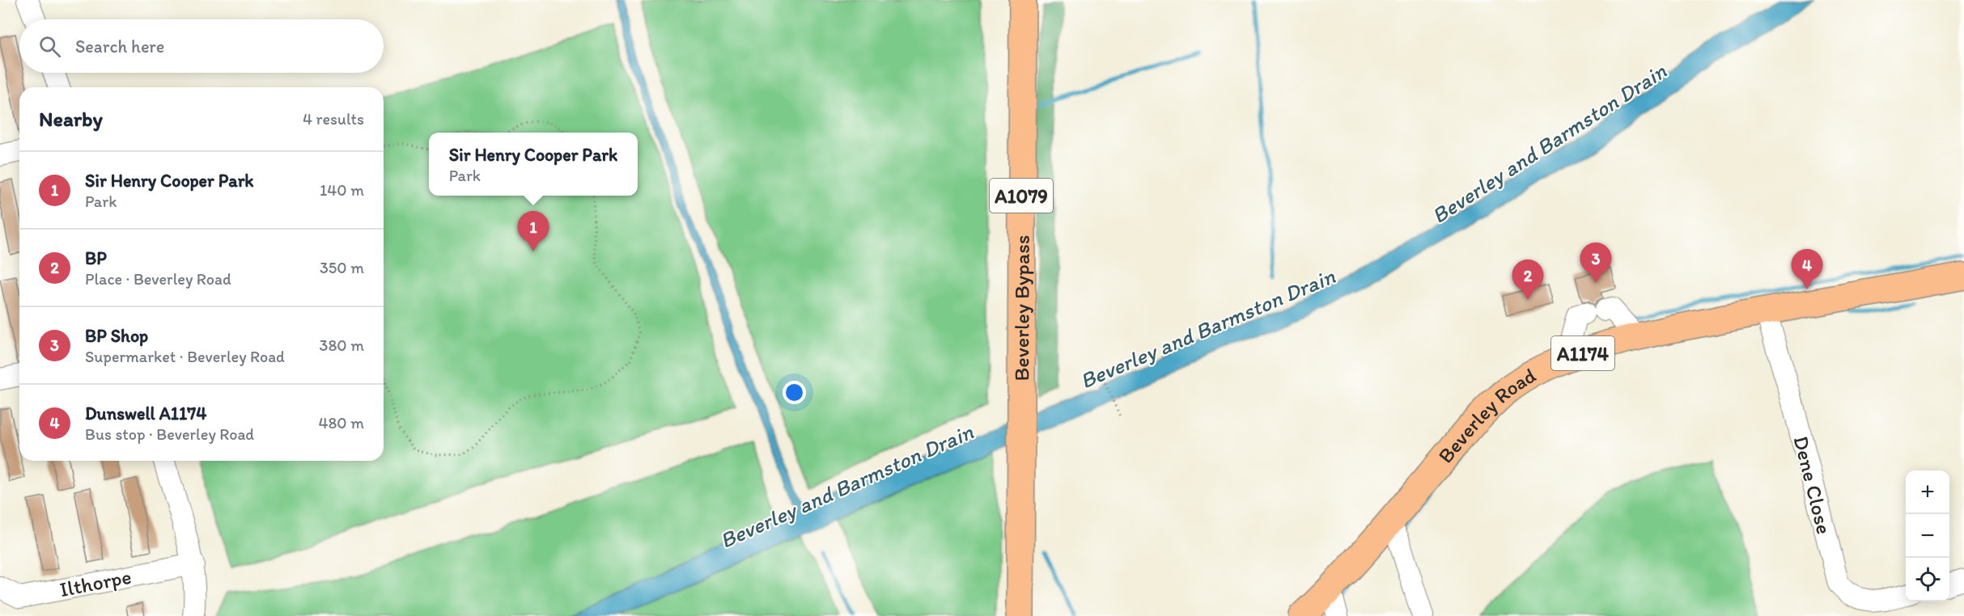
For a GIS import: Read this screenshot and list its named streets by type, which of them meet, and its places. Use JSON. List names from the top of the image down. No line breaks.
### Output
{"streets":{"main road":["A1079","Beverley Bypass","A1174","Beverley Road"],"street":["Dene Close","Ilthorpe"]},"crossings":[["Beverley Road","Dene Close"]],"water":["Beverley and Barmston Drain"],"page":{"search":"Search here","heading":["Nearby","4 results"],"popup":["Sir Henry Cooper Park","Park"],"list":[{"mark":"1","name":"Sir Henry Cooper Park","note":"Park","value":"140 m"},{"mark":"2","name":"BP","note":"Place · Beverley Road","value":"350 m"},{"mark":"3","name":"BP Shop","note":"Supermarket · Beverley Road","value":"380 m"},{"mark":"4","name":"Dunswell A1174","note":"Bus stop · Beverley Road","value":"480 m"}],"pins":["1","3","4","2"],"map_buttons":["+","−"]}}
